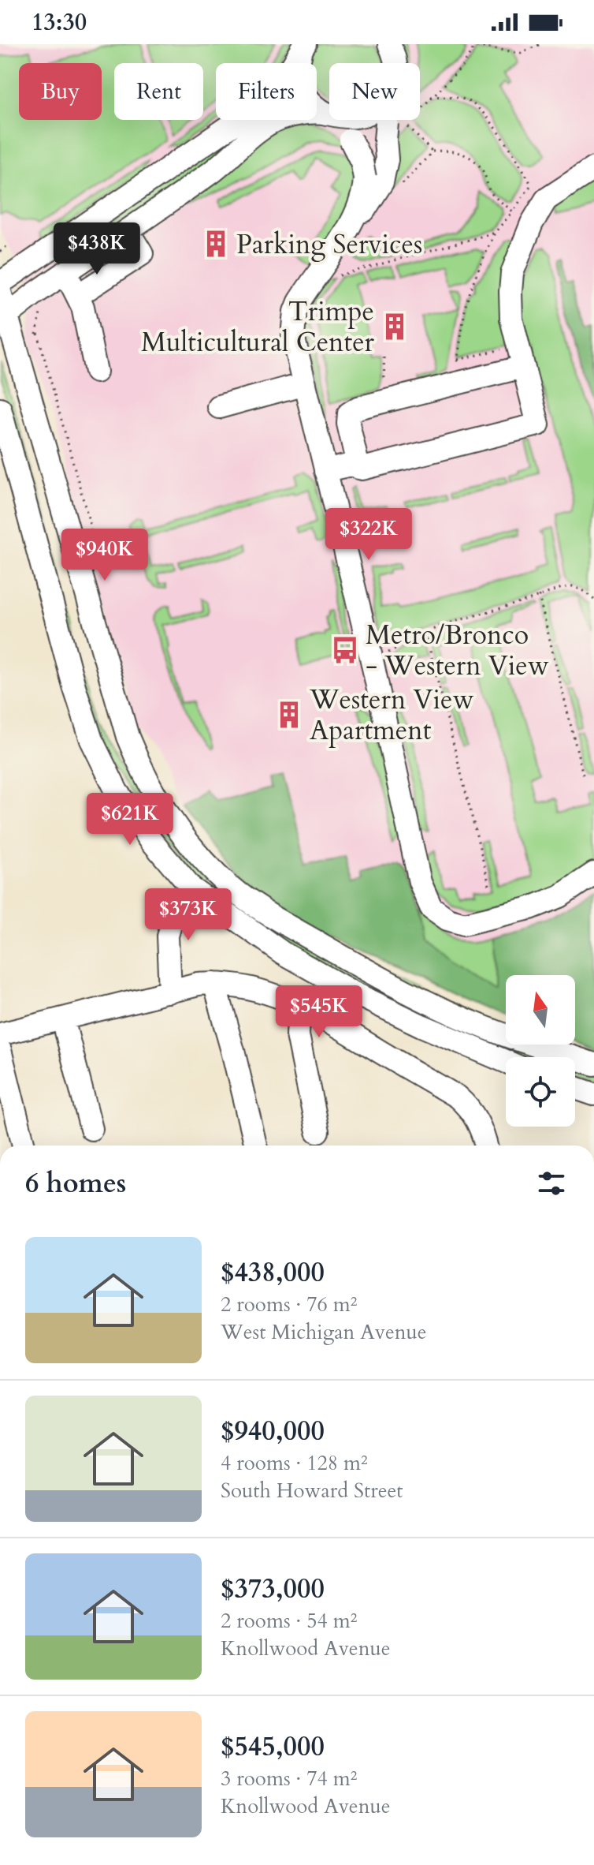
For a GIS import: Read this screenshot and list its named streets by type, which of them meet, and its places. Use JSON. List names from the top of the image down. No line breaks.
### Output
{"places":{"building":["Parking Services","Trimpe Multicultural Center","Western View Apartment"],"bus stop":["Metro/Bronco - Western View"]},"north":"top","page":{"status":"13:30","chip":["Buy","Rent","Filters","New"],"price":["$438K","$322K","$940K","$621K","$373K","$545K"],"heading":"6 homes","list":[{"name":"$438,000","note":"2 rooms · 76 m² · West Michigan Avenue"},{"name":"$940,000","note":"4 rooms · 128 m² · South Howard Street"},{"name":"$373,000","note":"2 rooms · 54 m² · Knollwood Avenue"},{"name":"$545,000","note":"3 rooms · 74 m² · Knollwood Avenue"}]}}
